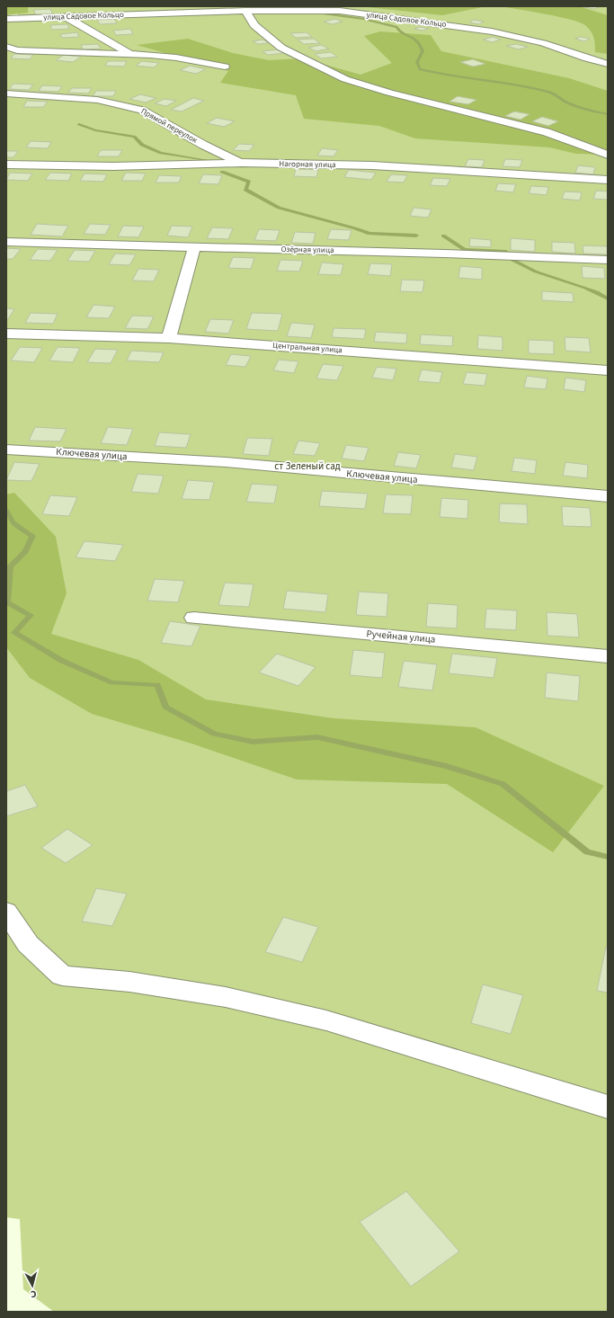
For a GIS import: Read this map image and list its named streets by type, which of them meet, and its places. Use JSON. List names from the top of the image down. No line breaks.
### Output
{"streets":{"street":["улица Садовое Кольцо","Прямой переулок","Нагорная улица","Озёрная улица","Центральная улица","Ключевая улица","Ручейная улица"]},"crossings":[["Прямой переулок","Нагорная улица"]],"parks":["ст Зеленый сад"],"north":"bottom"}
